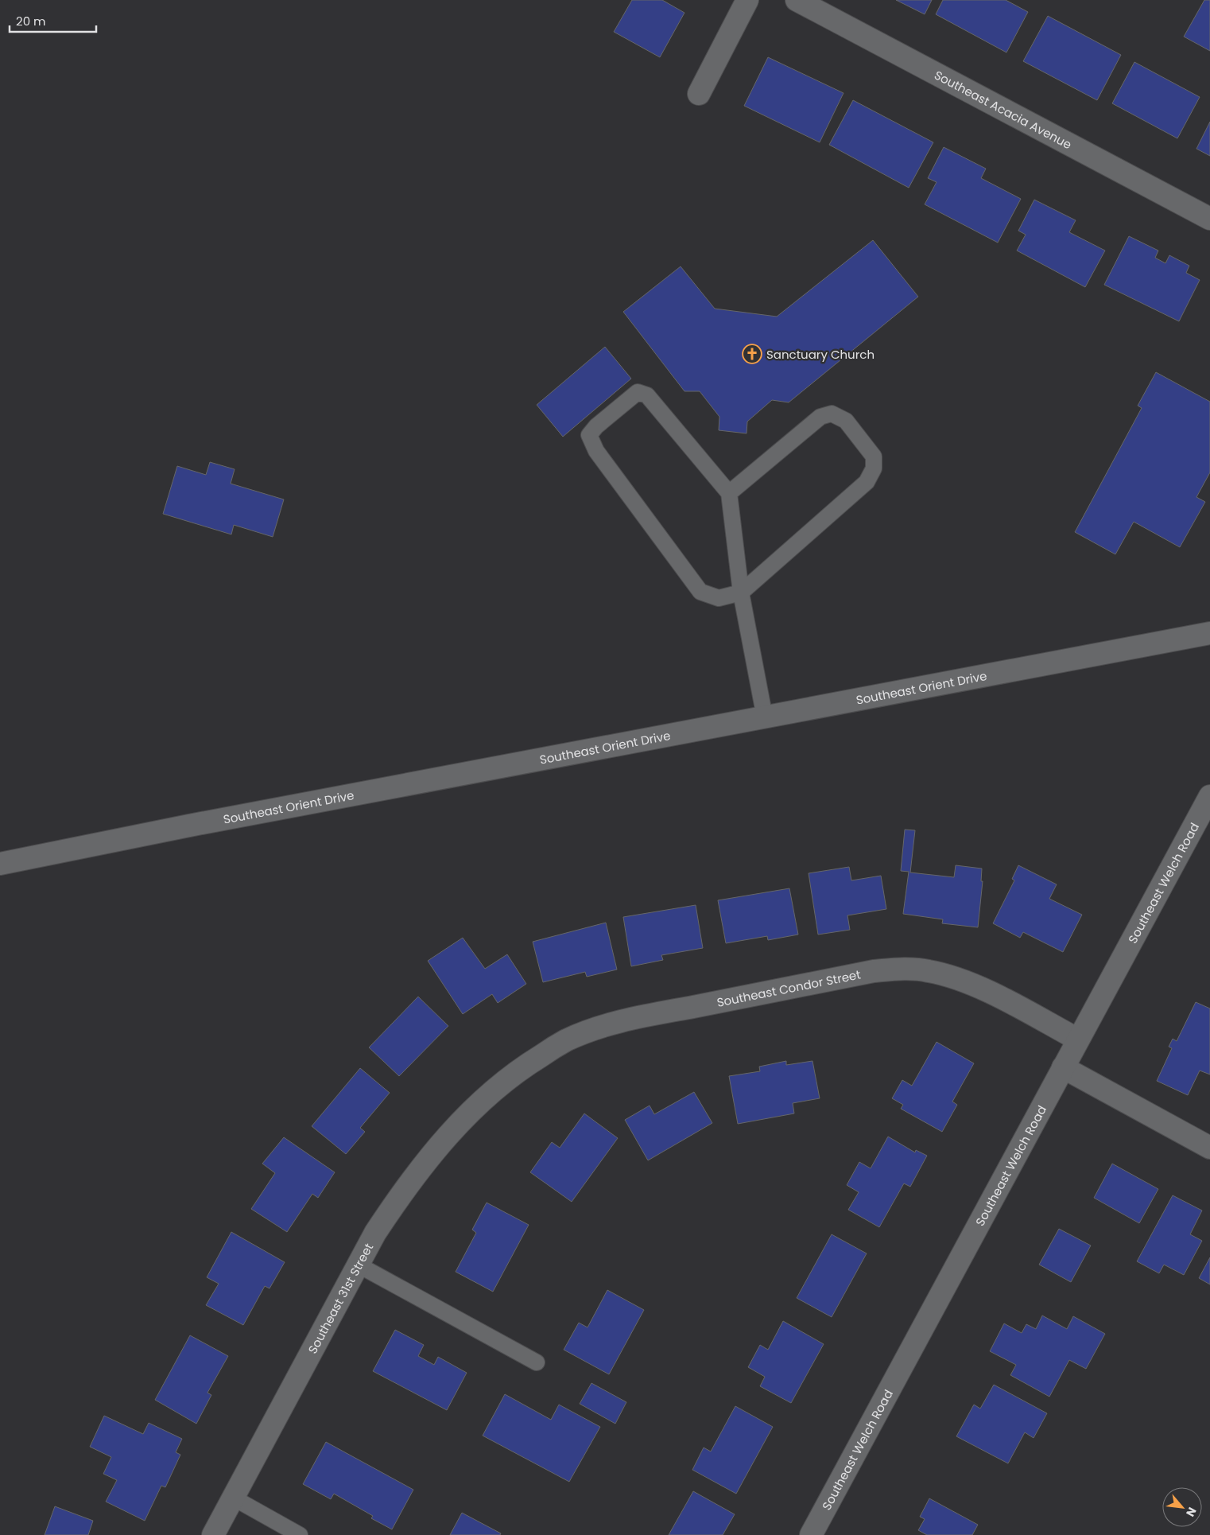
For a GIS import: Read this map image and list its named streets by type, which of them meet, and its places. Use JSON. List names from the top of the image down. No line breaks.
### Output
{"streets":{"street":["Southeast Acacia Avenue","Southeast Orient Drive","Southeast Welch Road","Southeast Condor Street","Southeast 31st Street"]},"crossings":[["Southeast Welch Road","Southeast Condor Street"],["Southeast Condor Street","Southeast 31st Street"]],"places":{"church":["Sanctuary Church"]},"scale_bar":"20 m","north":"bottom right"}
